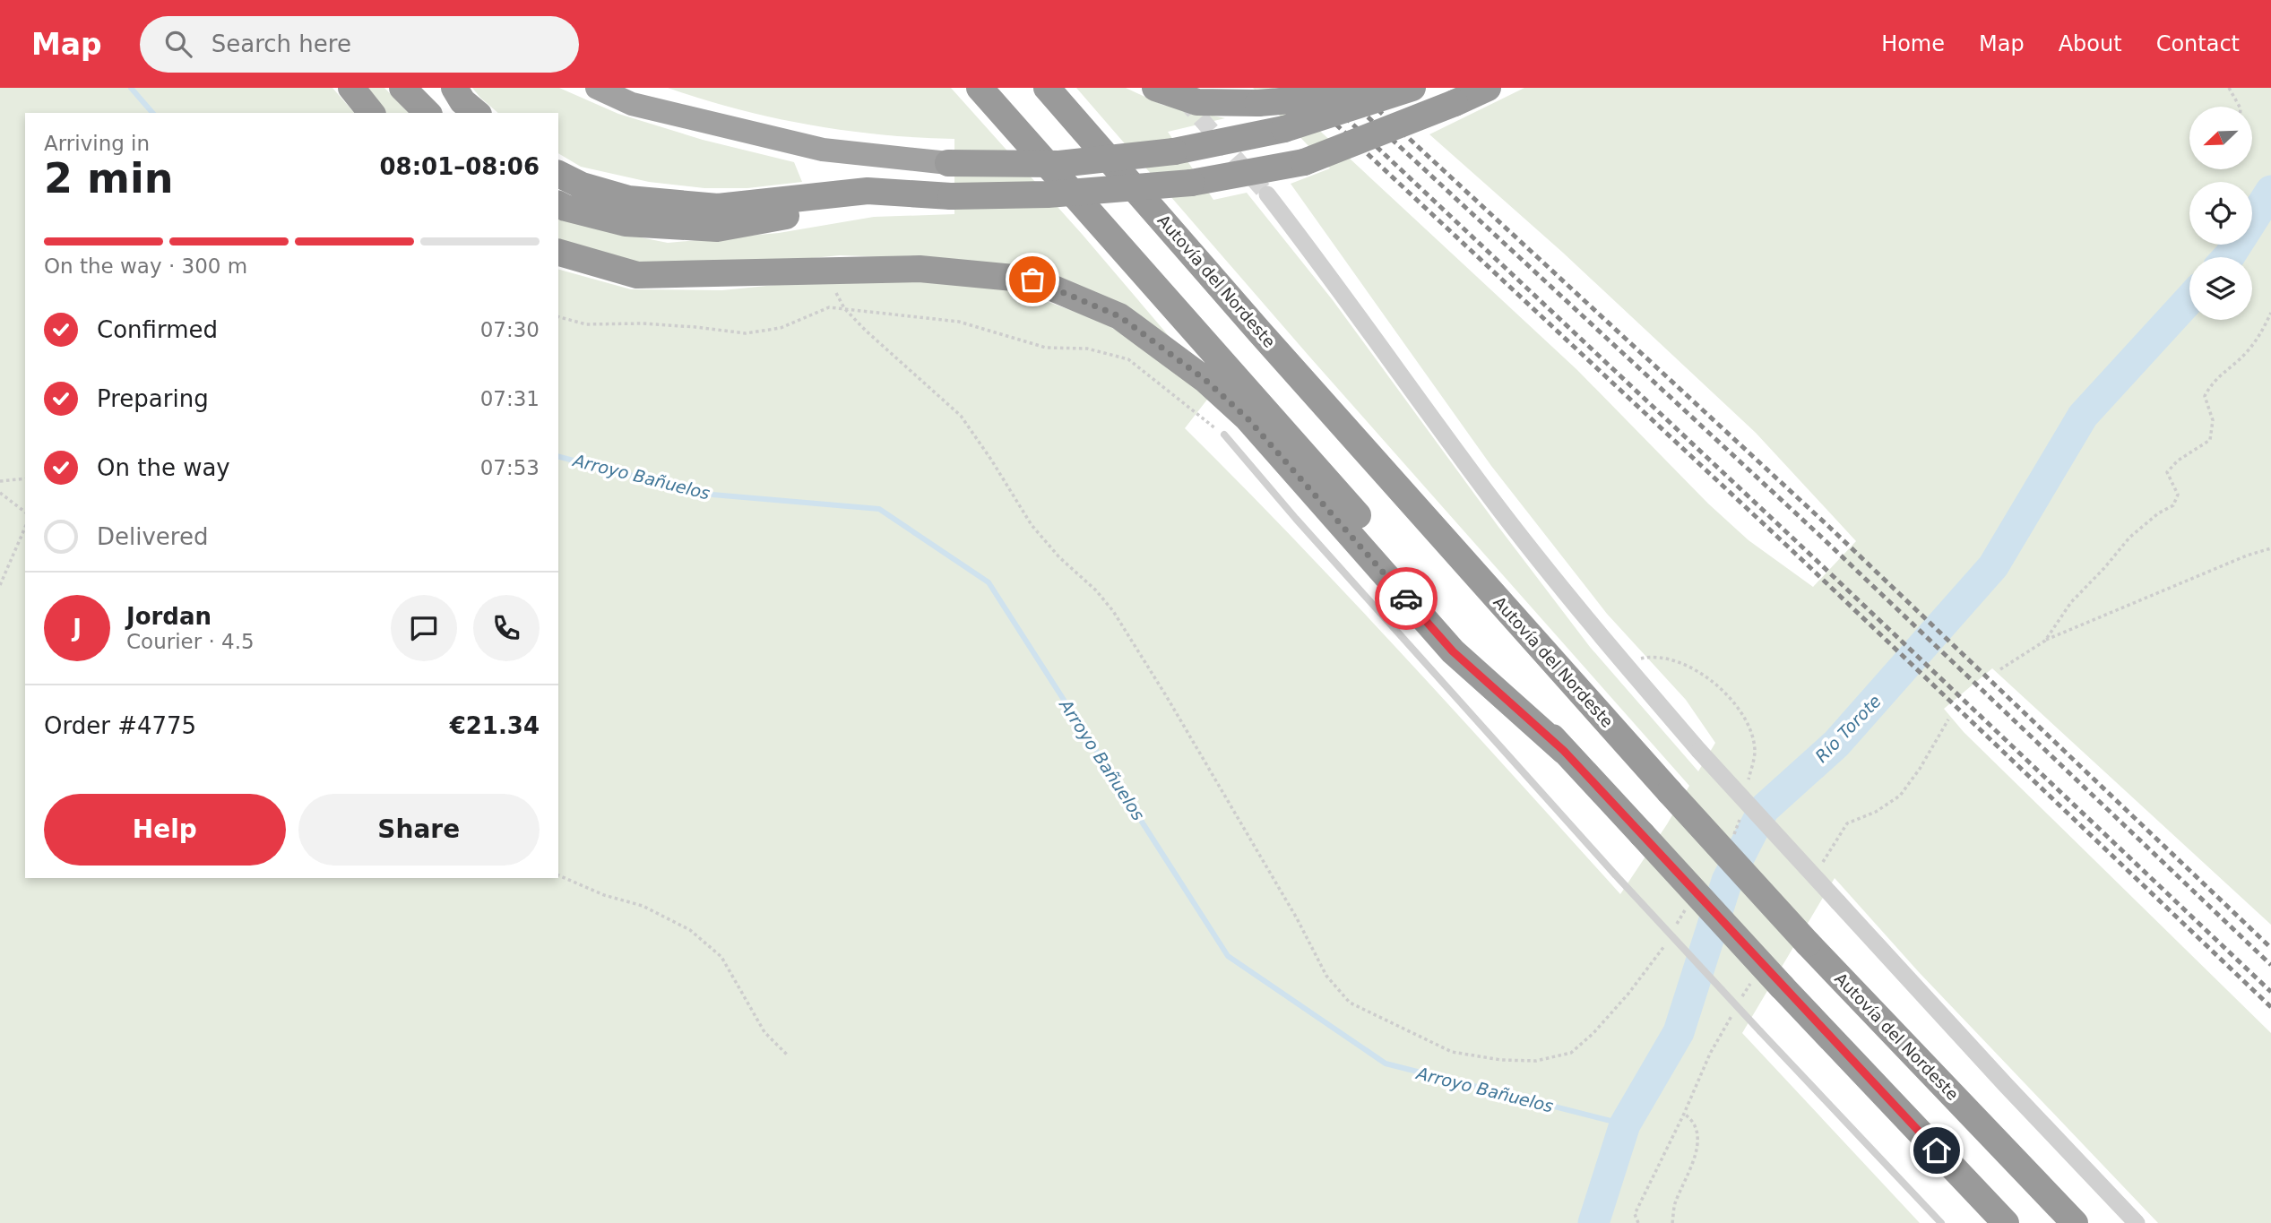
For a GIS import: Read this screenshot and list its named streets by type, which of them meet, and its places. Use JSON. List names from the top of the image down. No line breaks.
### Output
{"streets":{"highway":["Autovía del Nordeste"]},"water":["Arroyo Bañuelos","Río Torote"],"north":"bottom left","page":{"header":"Map","search":"Search here","nav":["Home","Map","About","Contact"],"heading":["2 min","Arriving in","08:01–08:06"],"panel":["Jordan","Courier · 4.5","Order #4775","€21.34"],"bar":"On the way · 300 m","list":[["Confirmed","07:30"],["Preparing","07:31"],["On the way","07:53"],"Delivered"],"round":"J","buttons":["Help","Share"]}}
